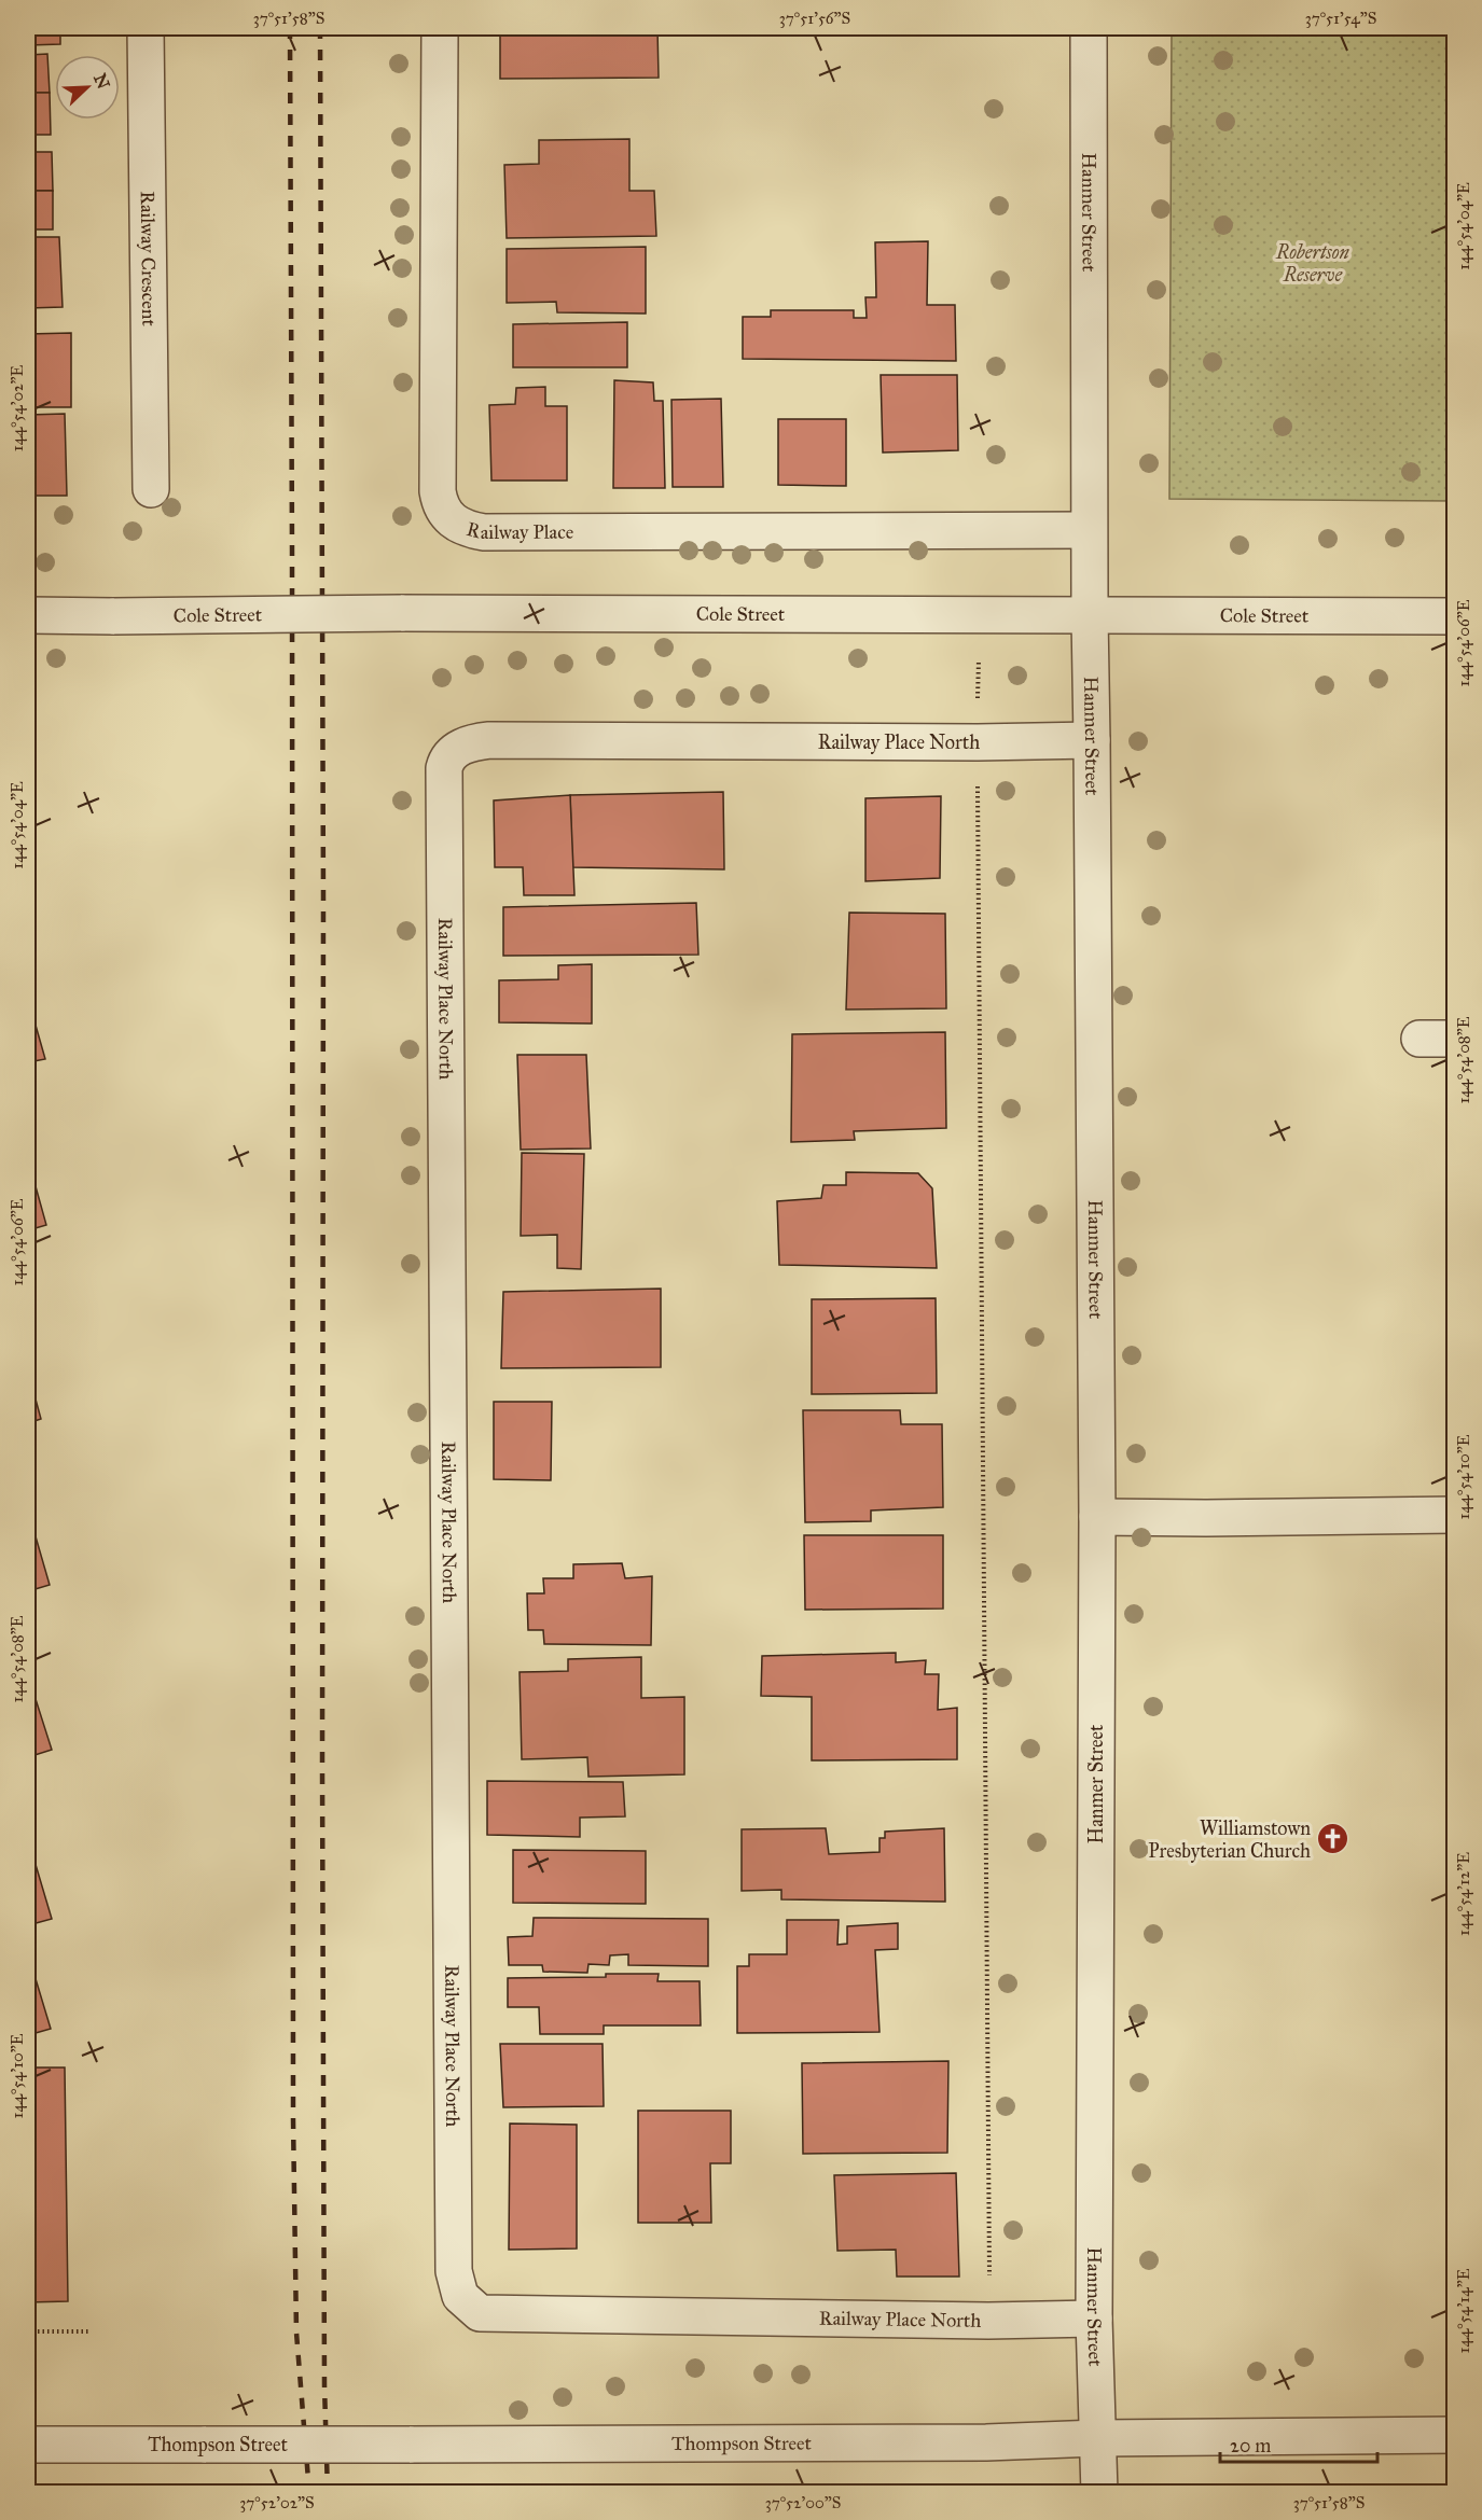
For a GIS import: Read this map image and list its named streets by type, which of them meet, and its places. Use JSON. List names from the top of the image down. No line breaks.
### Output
{"streets":{"street":["Hanmer Street","Railway Crescent","Railway Place","Cole Street","Railway Place North","Thompson Street"]},"crossings":[["Hanmer Street","Railway Place"],["Hanmer Street","Cole Street"],["Hanmer Street","Railway Place North"],["Hanmer Street","Thompson Street"]],"parks":["Robertson Reserve"],"places":{"church":["Williamstown Presbyterian Church"]},"scale_bar":"20 m","north":"top right","coordinates":["37°51'58\"S","37°51'56\"S","37°51'54\"S","144°54'04\"E","144°54'02\"E","144°54'06\"E","144°54'08\"E","144°54'10\"E","144°54'12\"E","144°54'14\"E","37°52'02\"S","37°52'00\"S"]}
